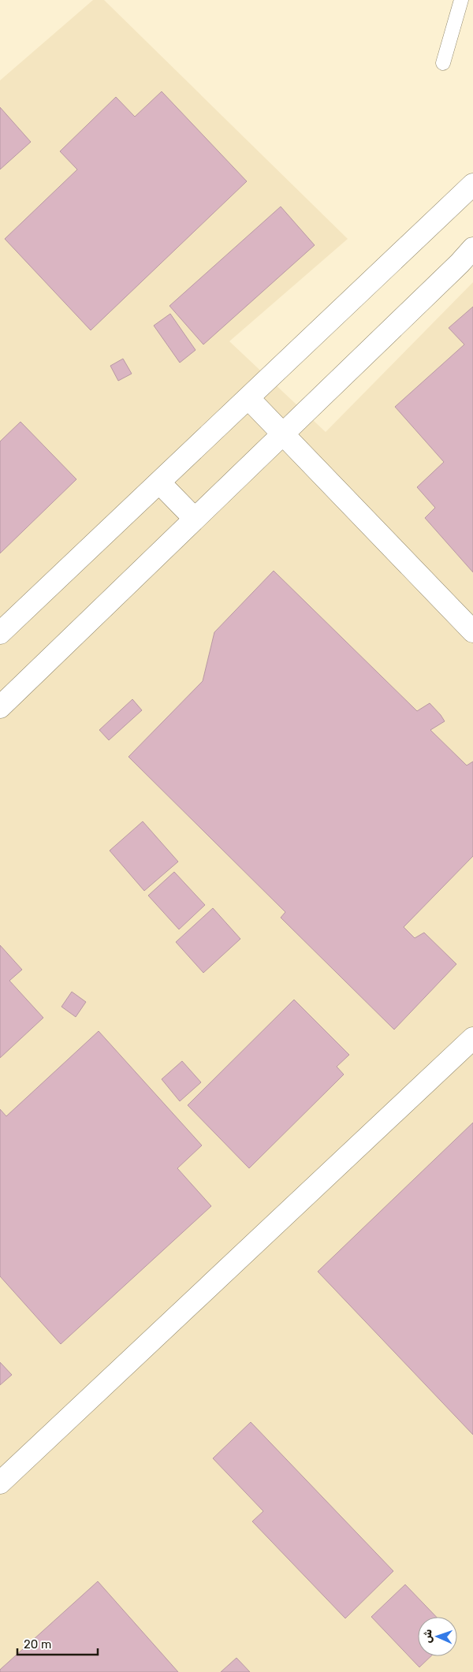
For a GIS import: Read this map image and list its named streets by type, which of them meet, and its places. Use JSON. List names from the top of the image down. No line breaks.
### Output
{"scale_bar":"20 m","north":"left"}
